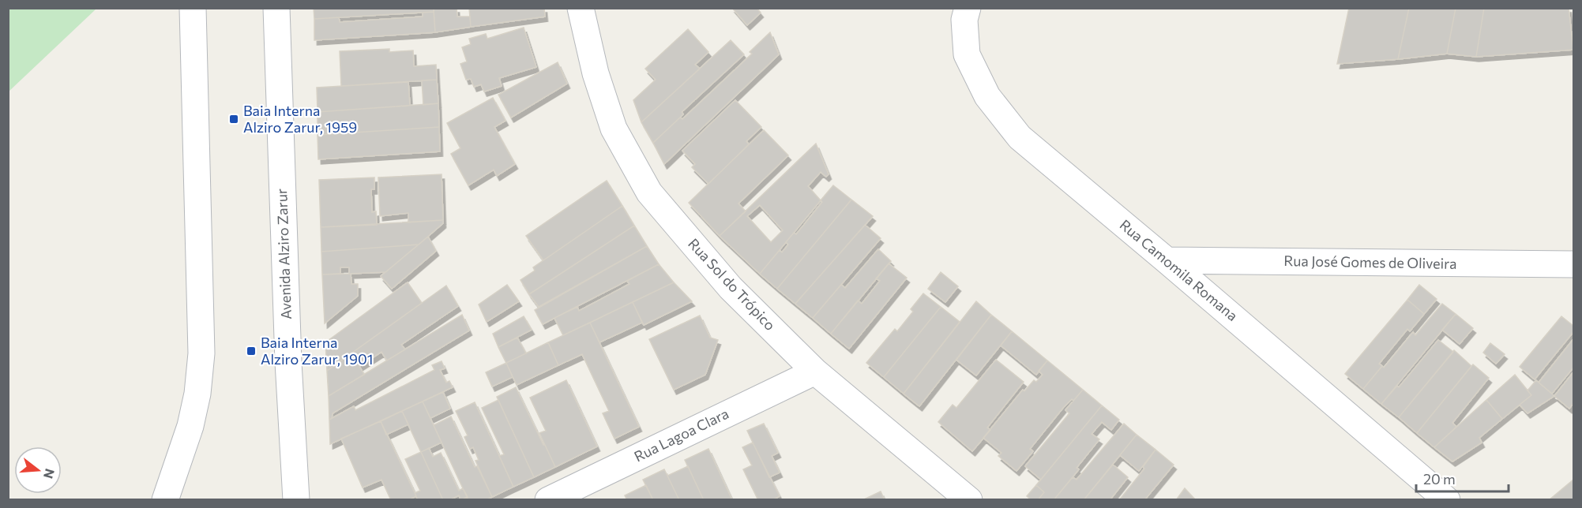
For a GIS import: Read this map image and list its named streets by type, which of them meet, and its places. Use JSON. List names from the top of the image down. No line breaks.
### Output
{"streets":{"street":["Avenida Alziro Zarur","Rua José Gomes de Oliveira","Rua Camomila Romana","Rua Sol do Trópico","Rua Lagoa Clara"]},"crossings":[["Rua José Gomes de Oliveira","Rua Camomila Romana"],["Rua Sol do Trópico","Rua Lagoa Clara"]],"places":{"transit":["Baia Interna Alziro Zarur, 1959","Baia Interna Alziro Zarur, 1901"]},"scale_bar":"20 m","north":"right"}
